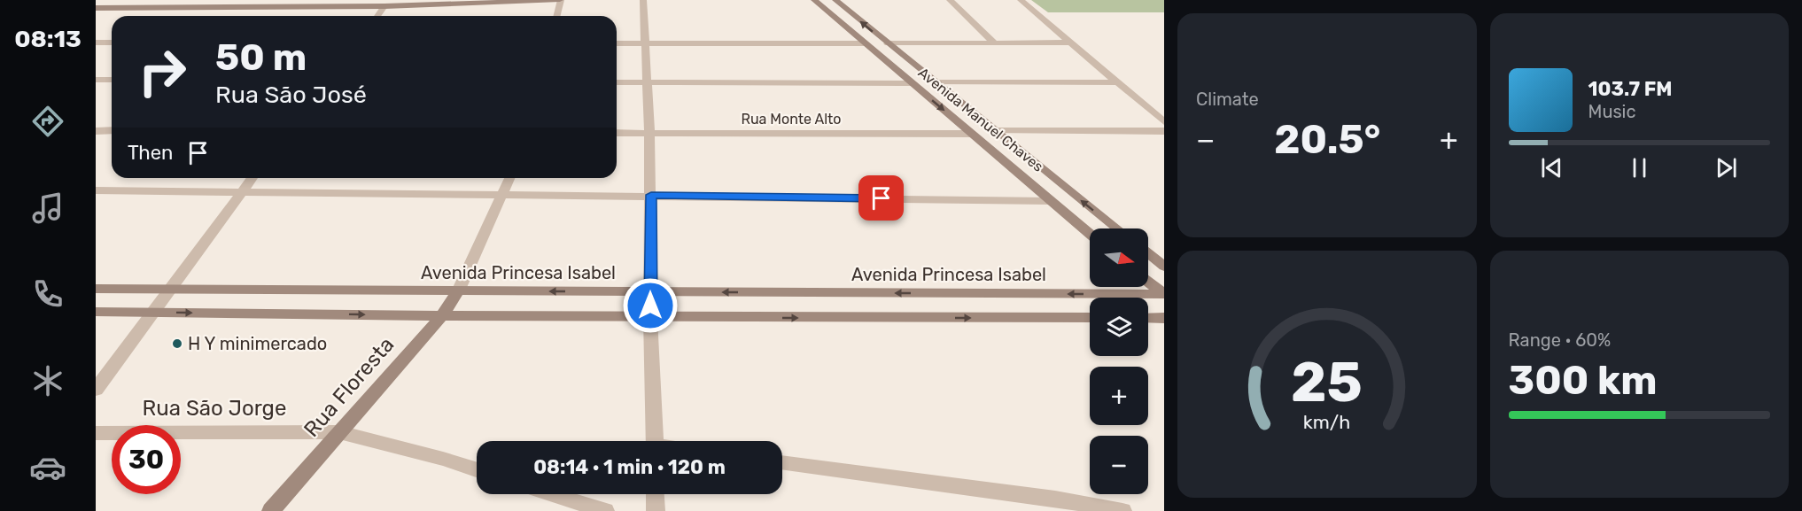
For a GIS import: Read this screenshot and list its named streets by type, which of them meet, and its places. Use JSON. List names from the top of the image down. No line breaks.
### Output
{"streets":{"street":["Rua Monte Alto","Avenida Manuel Chaves","Avenida Princesa Isabel","Rua Floresta","Rua São Jorge"]},"crossings":[["Rua Monte Alto","Avenida Manuel Chaves"],["Avenida Princesa Isabel","Rua Floresta"],["Rua Floresta","Rua São Jorge"]],"places":["H Y minimercado"],"north":"right","page":{"tabs":"08:13","tile":["Climate",["Range · 60%","300 km"]],"turn":["50 m","Rua São José"],"song":["103.7 FM","Music"],"heat":["−","20.5°","+"],"then":"Then","map_buttons":["+","−"],"limit":"30","trip":"08:14 · 1 min · 120 m","gauge":["25","km/h"]}}
